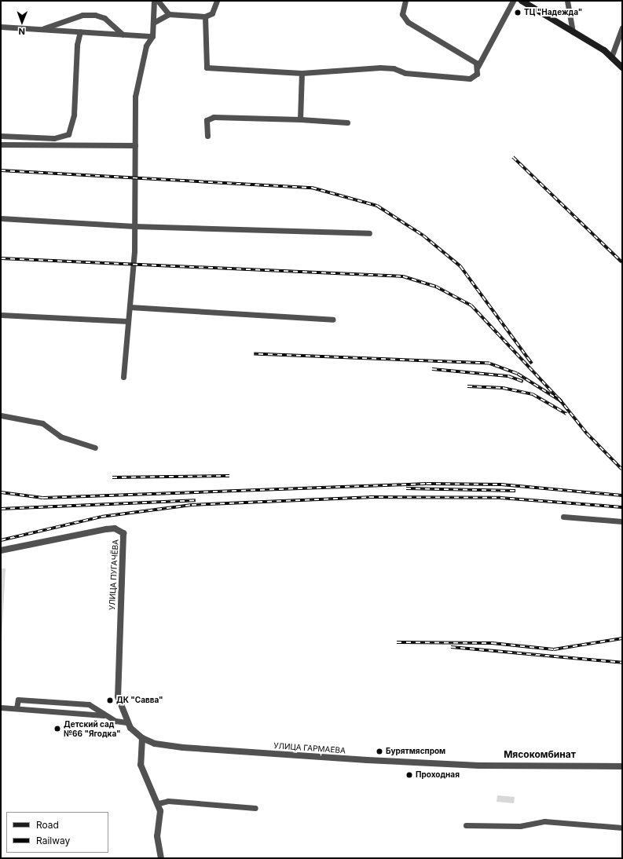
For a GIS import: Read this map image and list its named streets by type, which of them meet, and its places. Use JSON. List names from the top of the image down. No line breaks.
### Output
{"streets":{"street":["УЛИЦА ПУГАЧЁВА","УЛИЦА ГАРМАЕВА"]},"districts":["Мясокомбинат"],"places":["ТЦ \"Надежда\"","ДК \"Савва\"","Детский сад №66 \"Ягодка\"","Бурятмяспром","Проходная"],"legend":["Road","Railway"],"north":"bottom"}
